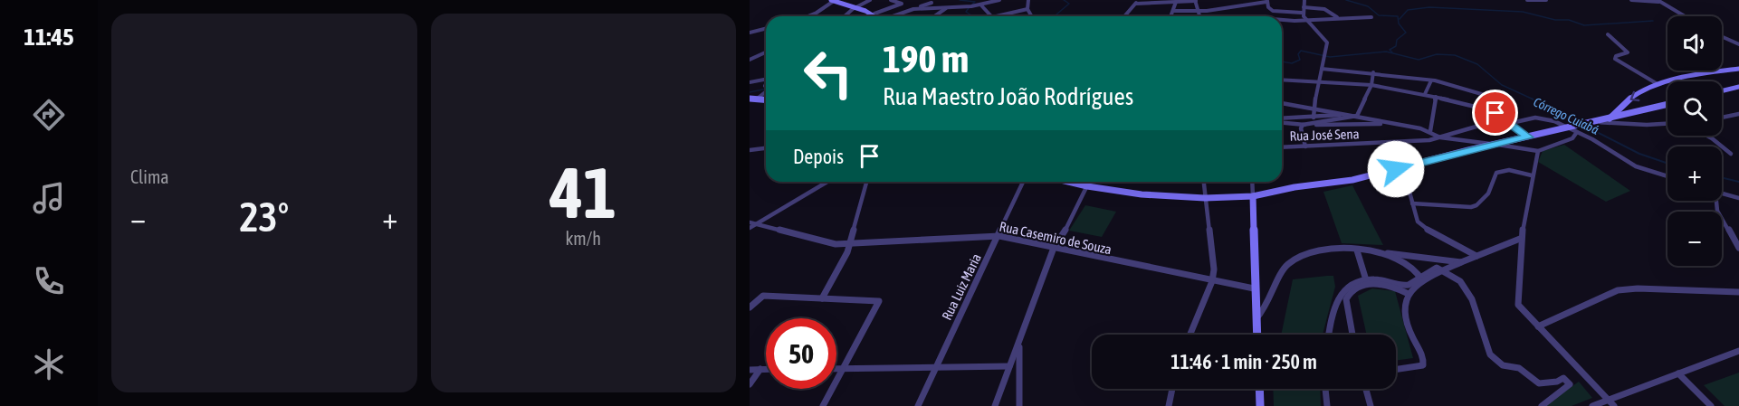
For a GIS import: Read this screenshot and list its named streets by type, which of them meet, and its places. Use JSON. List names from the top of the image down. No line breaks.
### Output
{"streets":{"street":["Rua José Sena","Rua Casemiro de Souza","Rua Luiz Maria"]},"crossings":[["Rua Casemiro de Souza","Rua Luiz Maria"]],"water":["Córrego Cuiabá"],"page":{"tabs":"11:45","tile":["Clima",["41","km/h"]],"map_buttons":["+","−"],"turn":["190 m","Rua Maestro João Rodrígues"],"then":"Depois","heat":["−","23°","+"],"limit":"50","trip":"11:46 · 1 min · 250 m"}}
